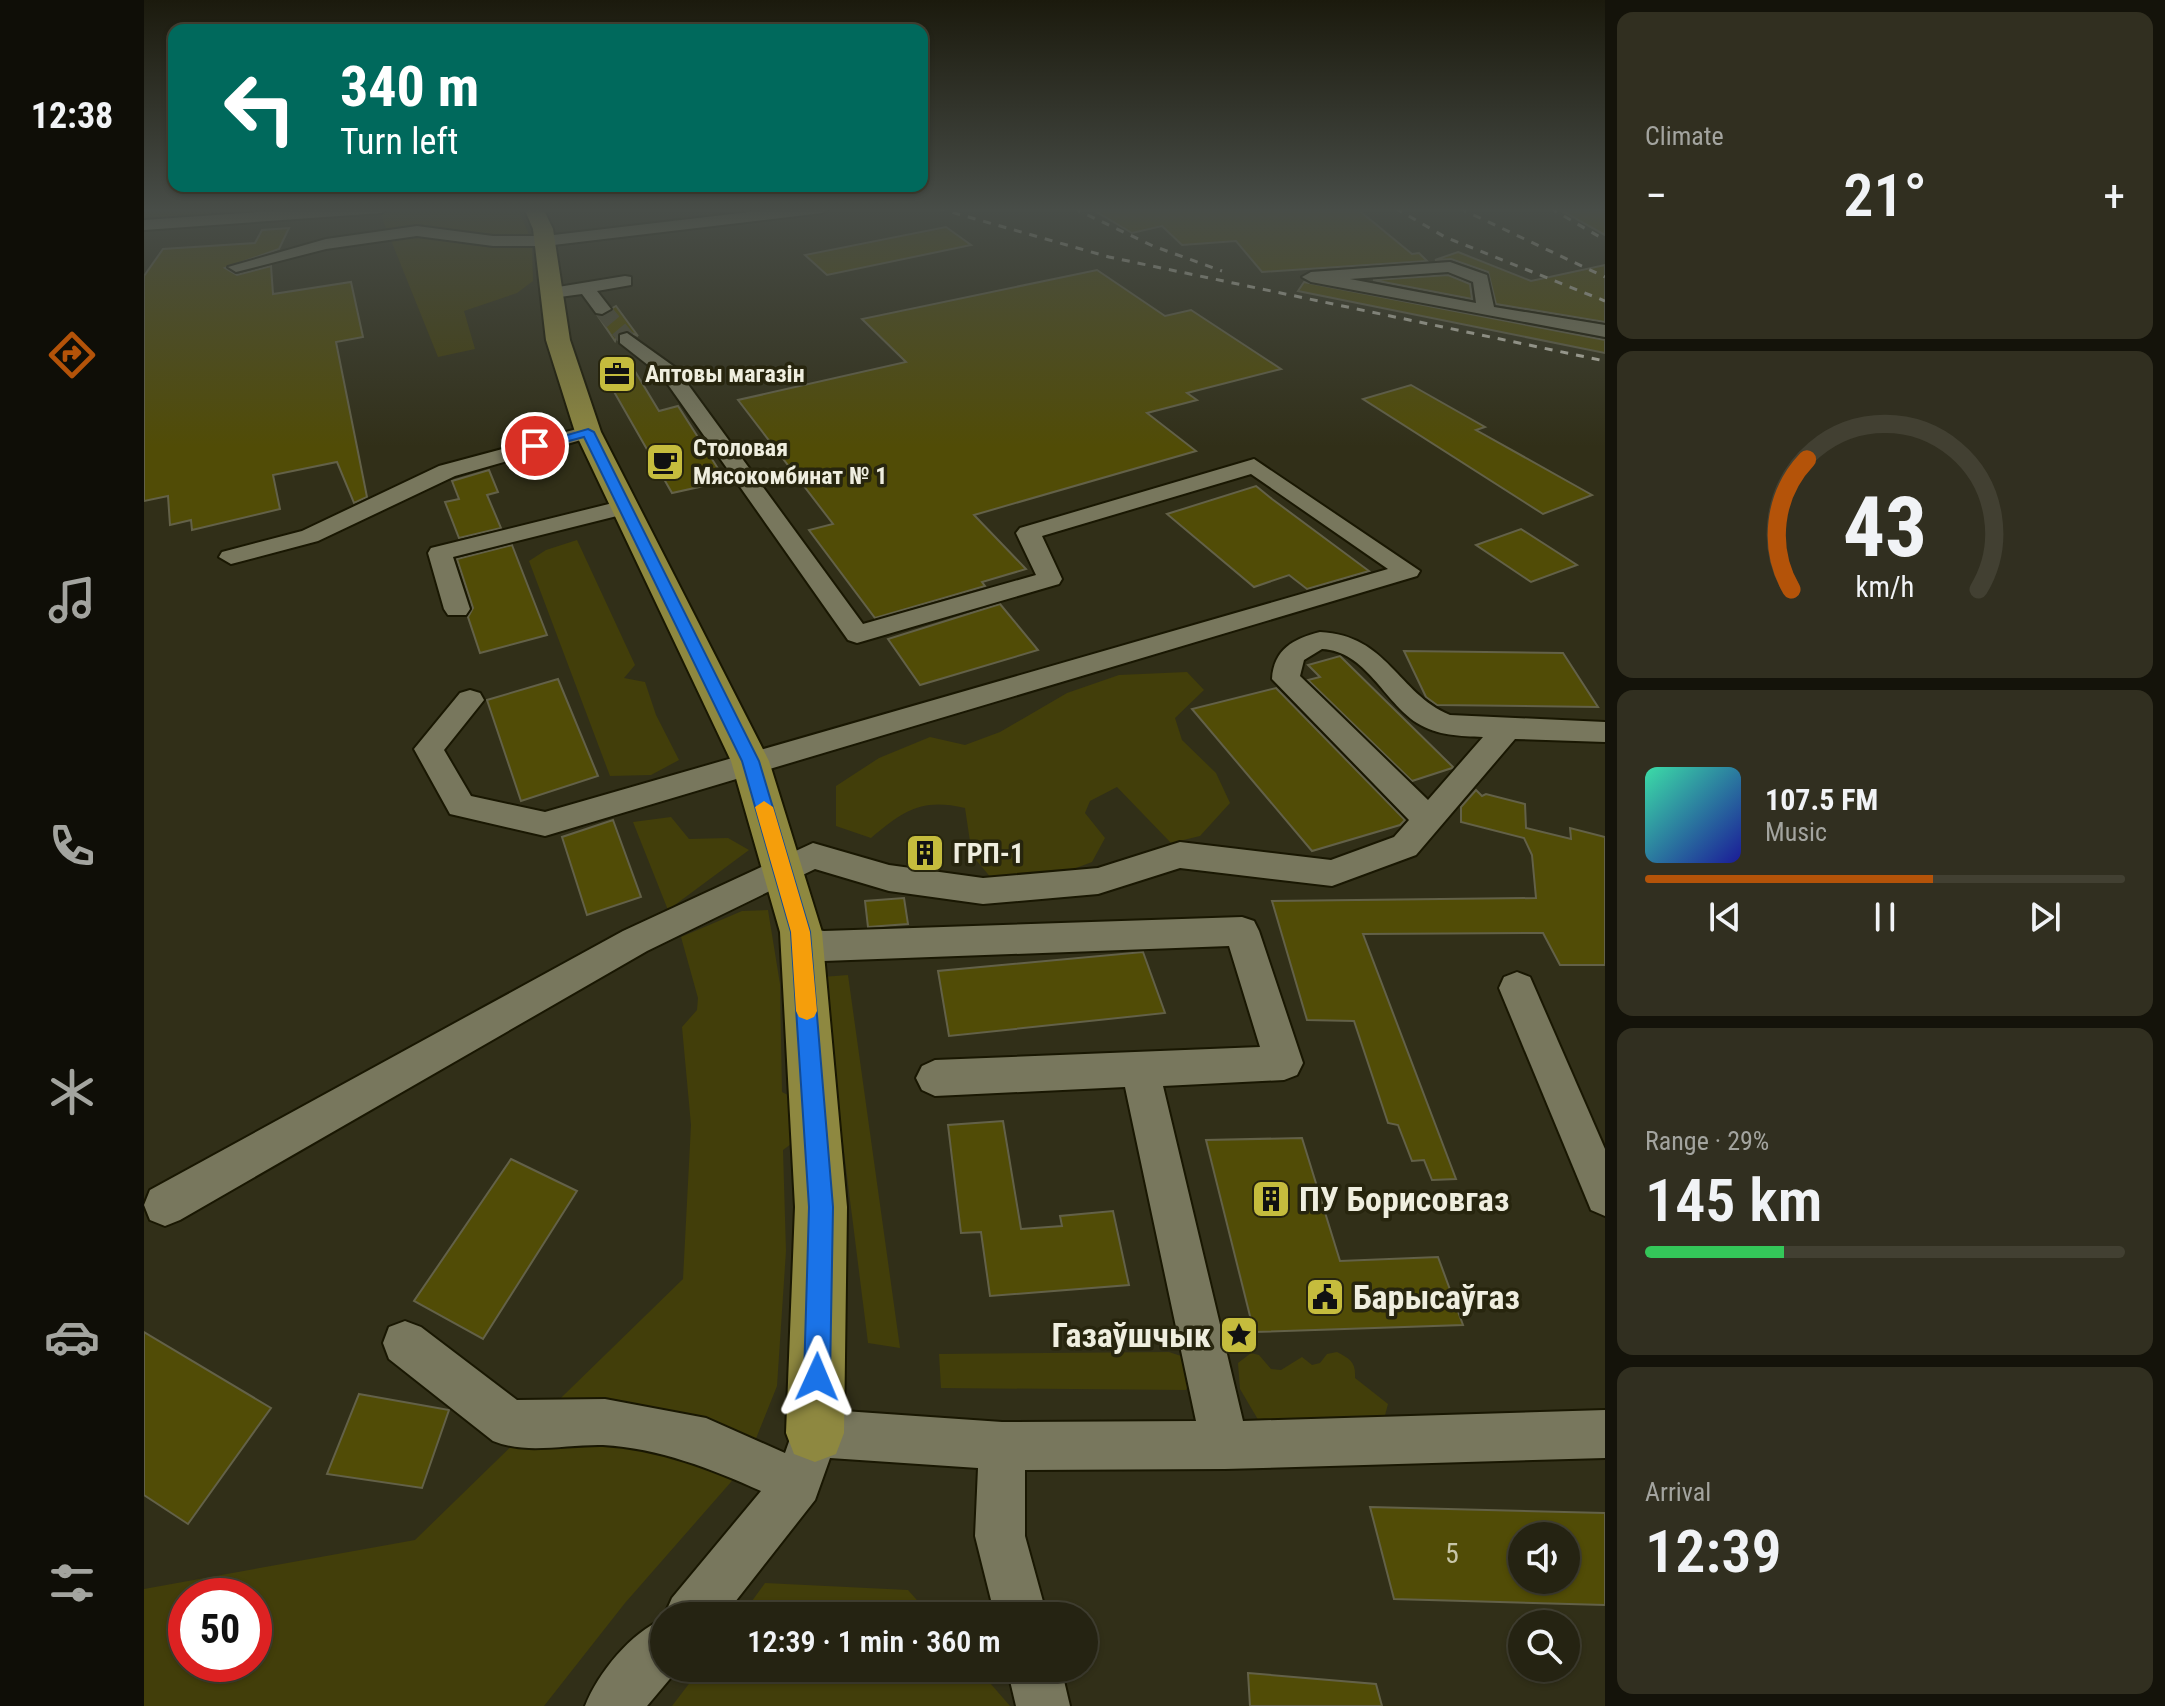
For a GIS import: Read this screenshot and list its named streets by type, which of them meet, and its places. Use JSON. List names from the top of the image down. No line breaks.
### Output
{"places":{"office":["Аптовы магазін"],"cafe":["Столовая Мясокомбинат № 1"],"building":["ГРП-1","ПУ Борисовгаз"],"public building":["Барысаўгаз"],"place":["Газаўшчык"]},"house_numbers":["5"],"page":{"tabs":"12:38","tile":["Climate",["Range · 29%","145 km"],["Arrival","12:39"]],"turn":["340 m","Turn left"],"heat":["−","21°","+"],"song":["107.5 FM","Music"],"limit":"50","trip":"12:39 · 1 min · 360 m","gauge":["43","km/h"]}}
